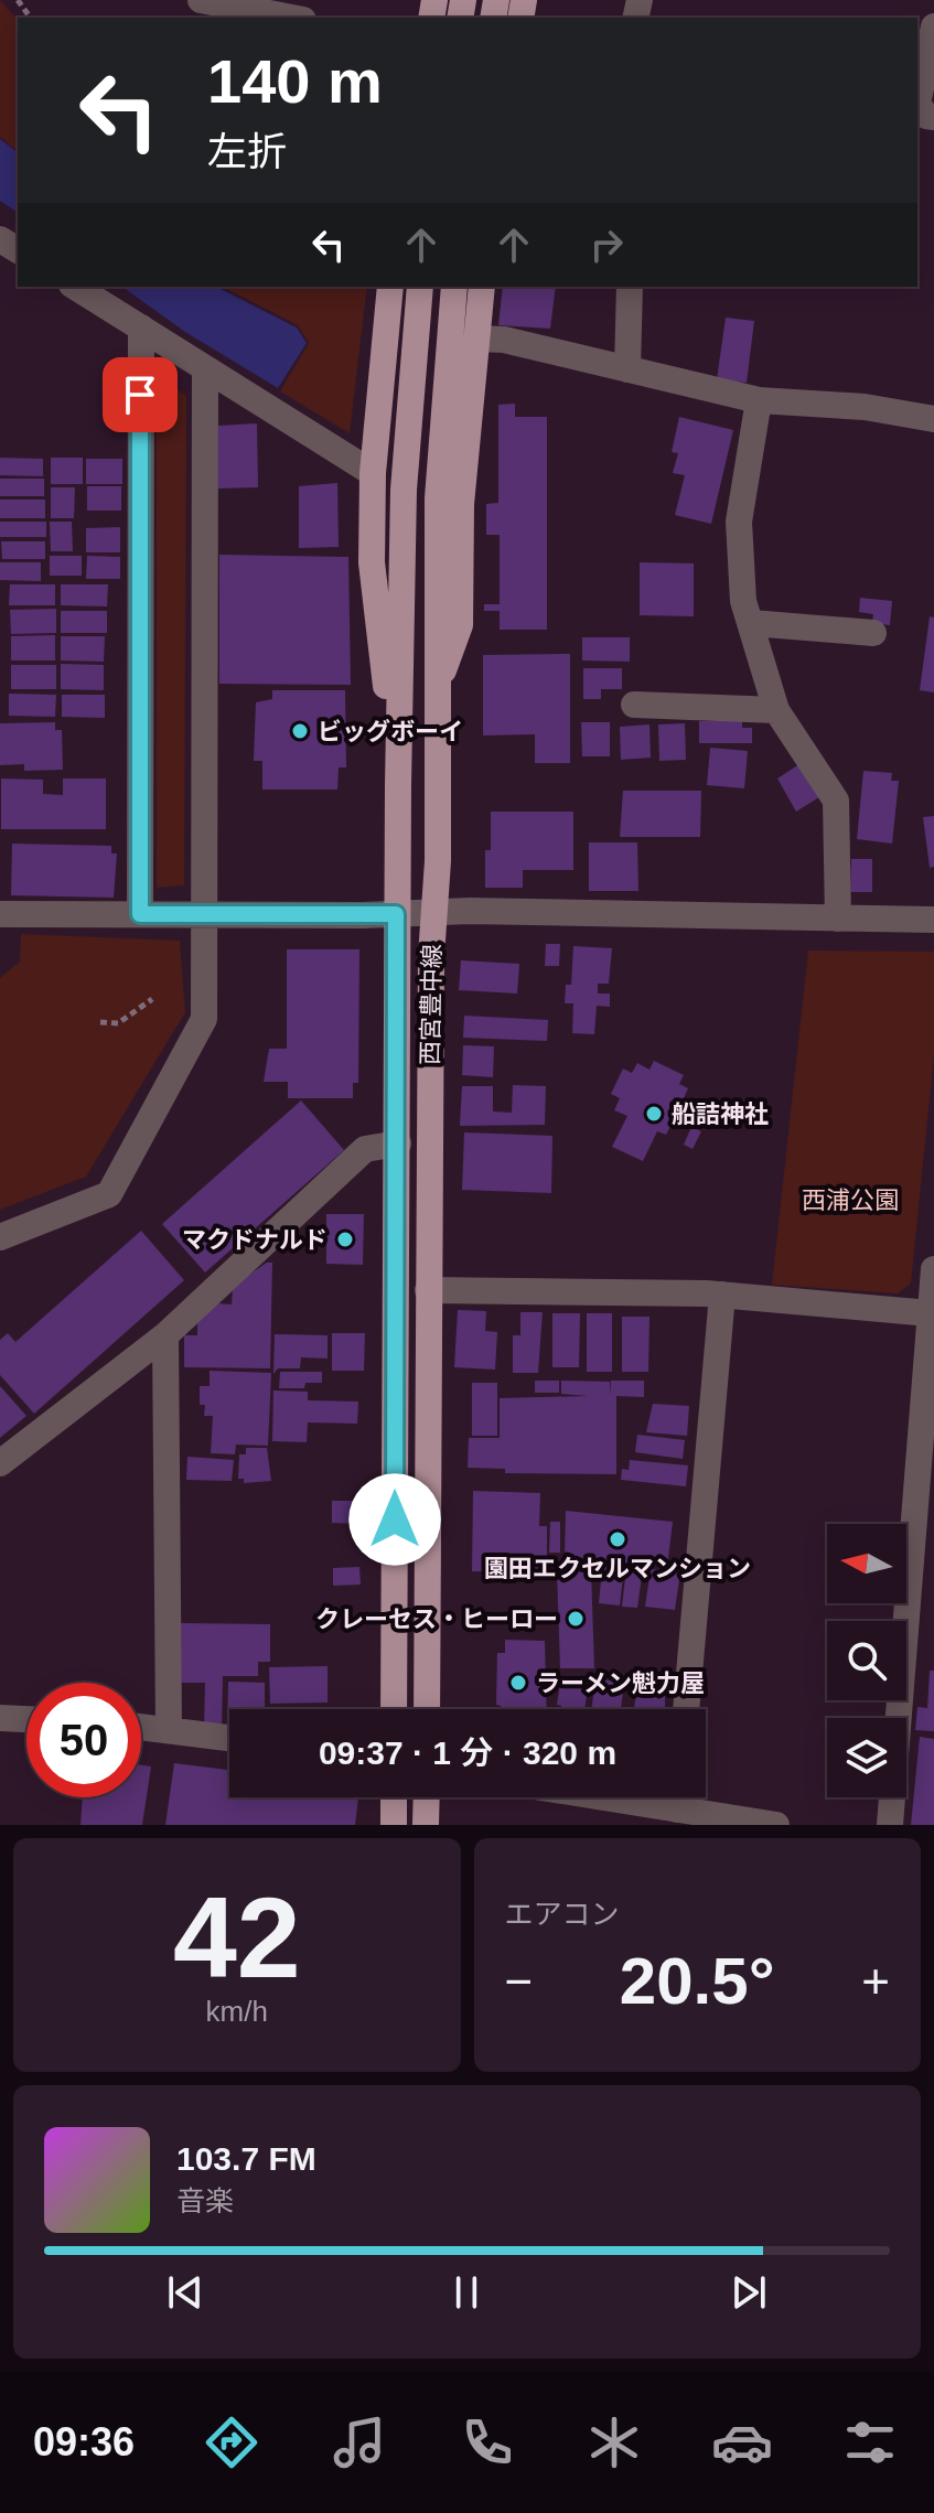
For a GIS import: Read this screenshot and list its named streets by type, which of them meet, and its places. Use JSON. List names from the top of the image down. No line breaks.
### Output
{"streets":{"main road":["西宮豊中線"]},"parks":["西浦公園"],"places":["ビッグボーイ","船詰神社","マクドナルド","園田エクセルマンション","クレーセス・ヒーロー","ラーメン魁力屋"],"north":"left","page":{"turn":["140 m","左折"],"limit":"50","trip":"09:37 · 1 分 · 320 m","tile":[["42","km/h"],"エアコン"],"heat":["−","20.5°","+"],"song":["103.7 FM","音楽"],"tabs":"09:36"}}
